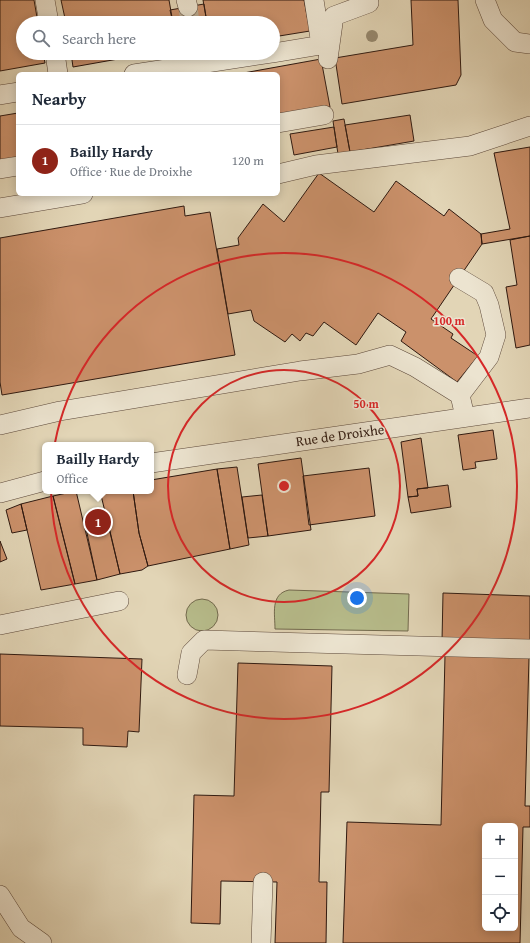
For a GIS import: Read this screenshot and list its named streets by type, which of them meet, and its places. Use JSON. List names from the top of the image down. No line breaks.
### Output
{"streets":{"street":["Rue de Droixhe"]},"page":{"search":"Search here","heading":"Nearby","list":[{"mark":"1","name":"Bailly Hardy","note":"Office · Rue de Droixhe","value":"120 m"}],"popup":["Bailly Hardy","Office"],"pins":"1","map_buttons":["+","−"]},"rings":["100 m","50 m"]}
